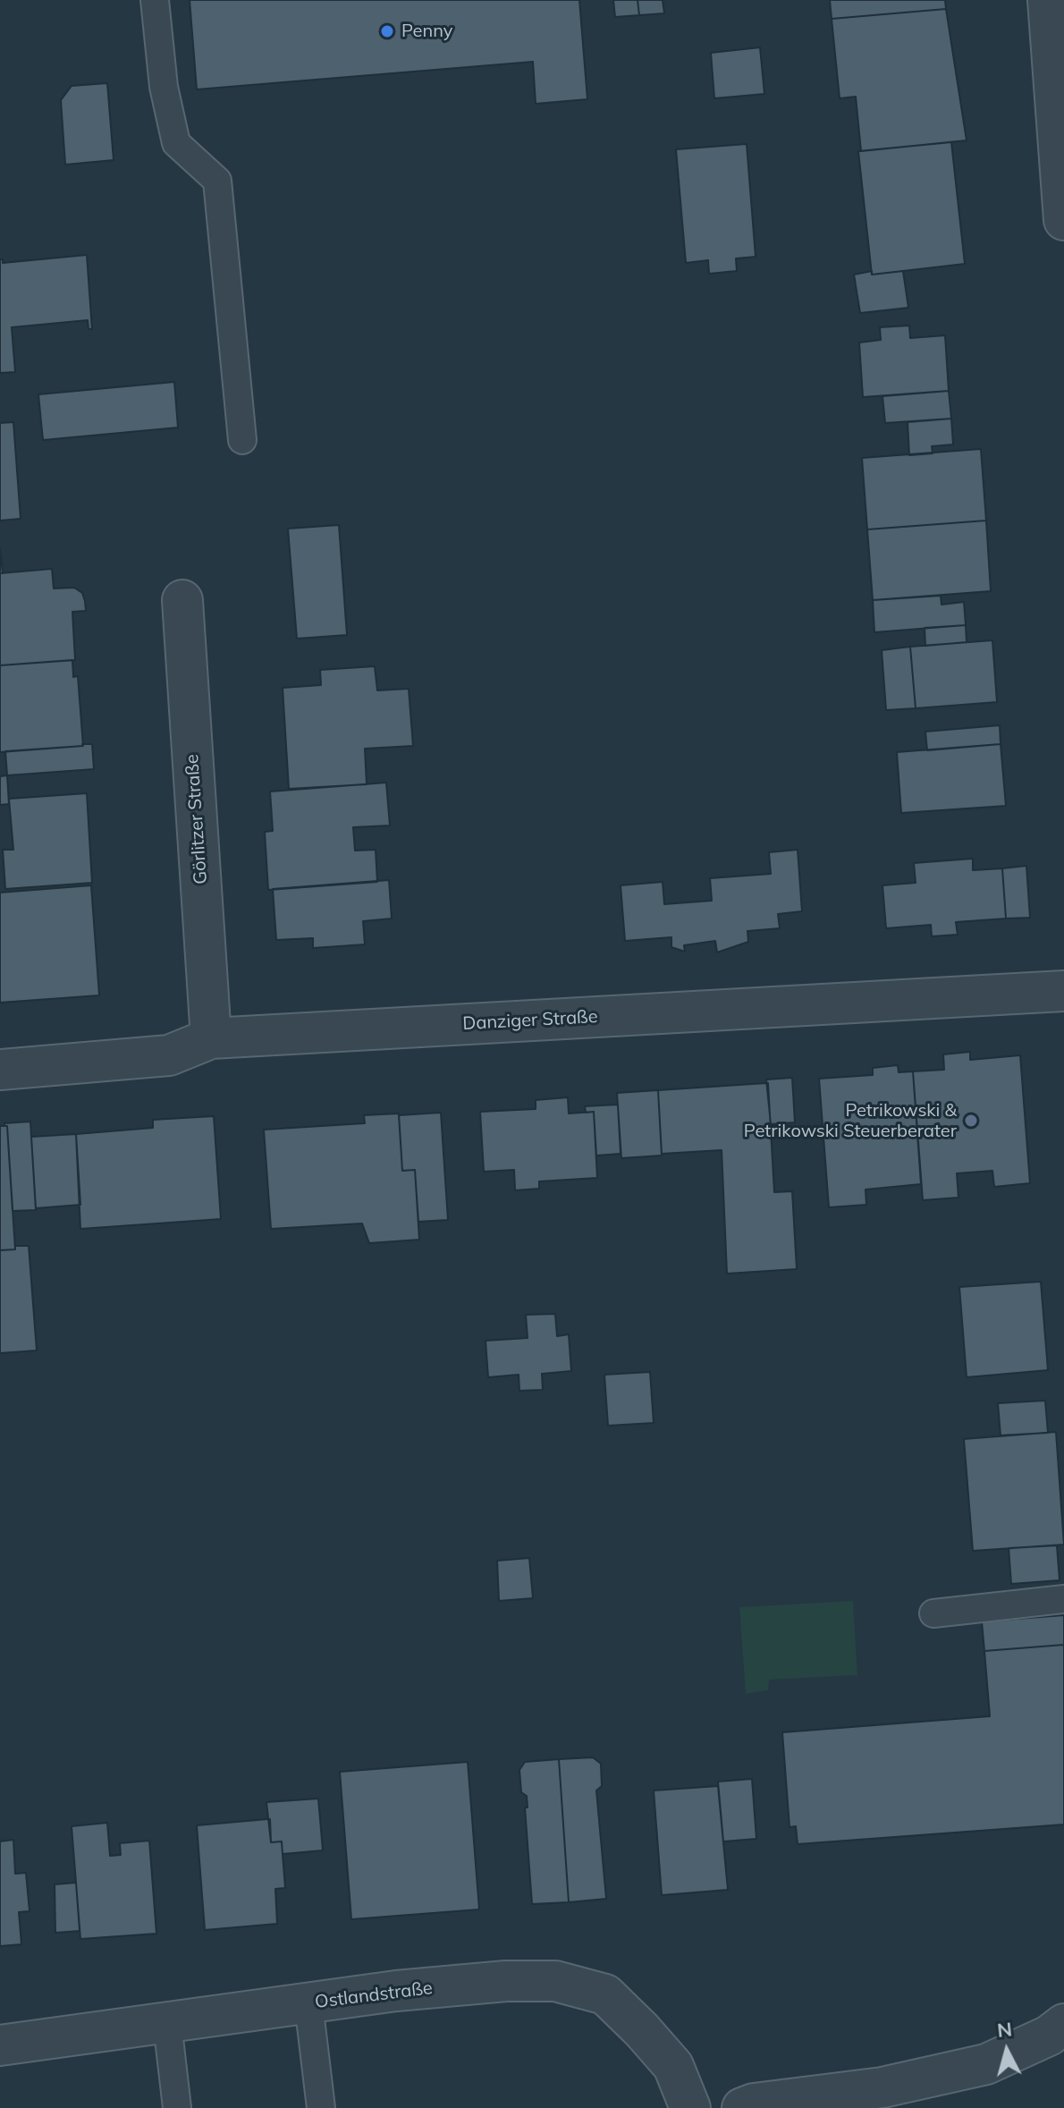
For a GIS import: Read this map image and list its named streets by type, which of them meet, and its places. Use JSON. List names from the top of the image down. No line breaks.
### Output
{"streets":{"street":["Görlitzer Straße","Danziger Straße","Ostlandstraße"]},"crossings":[["Görlitzer Straße","Danziger Straße"]],"places":["Penny","Petrikowski & Petrikowski Steuerberater"],"north":"top"}
